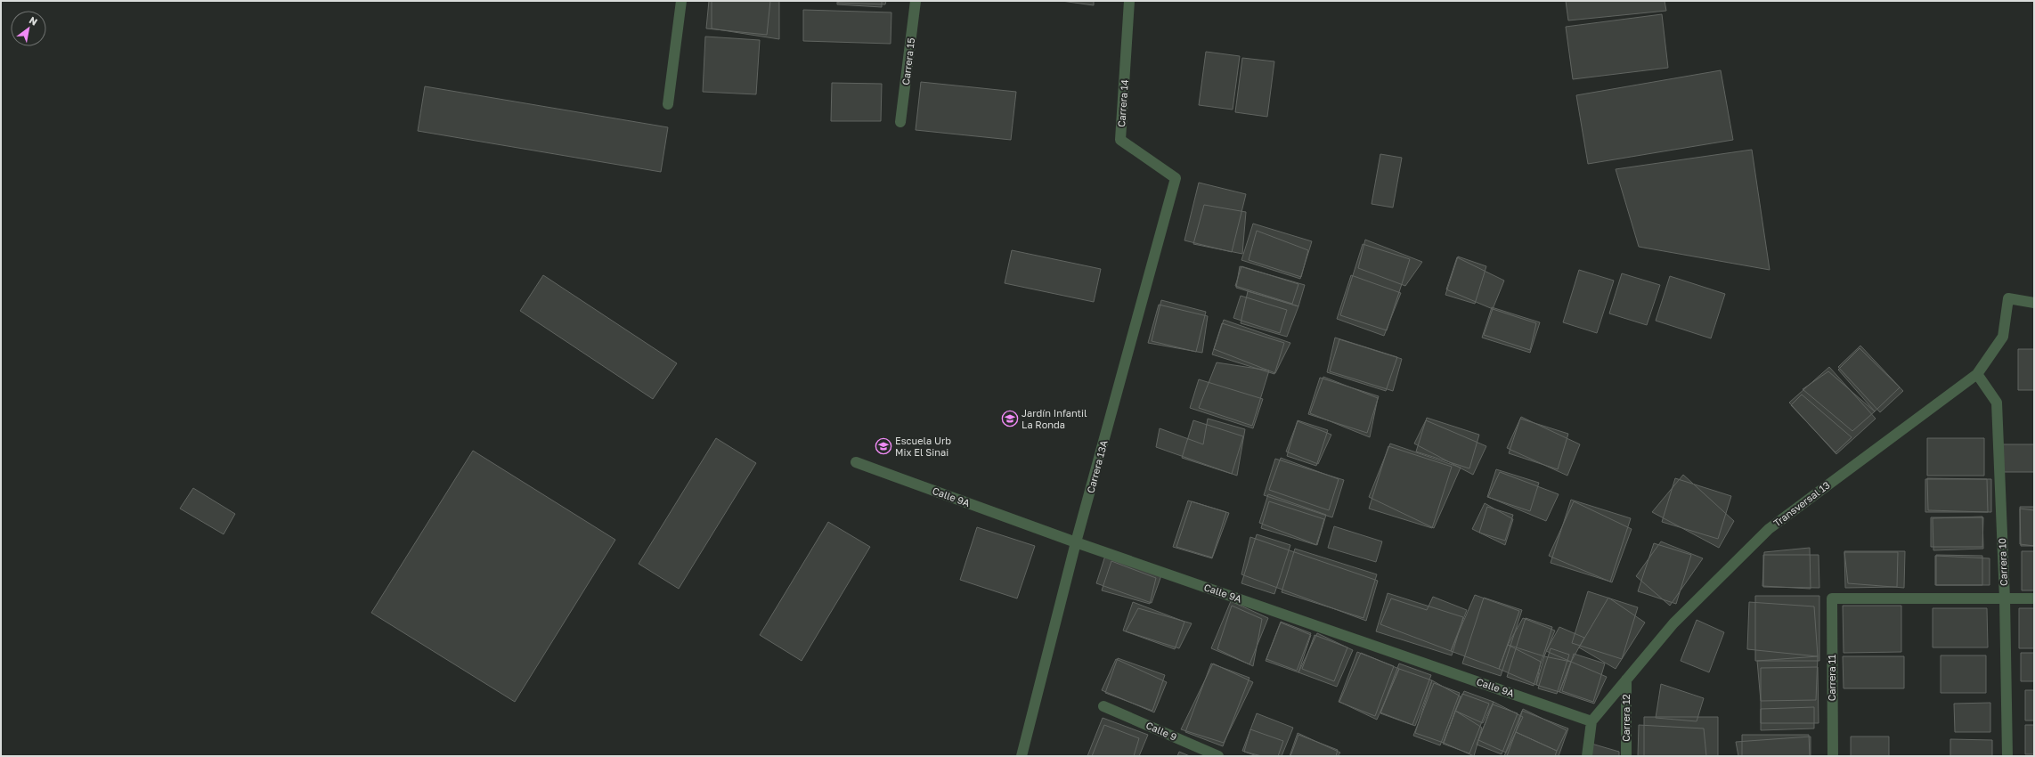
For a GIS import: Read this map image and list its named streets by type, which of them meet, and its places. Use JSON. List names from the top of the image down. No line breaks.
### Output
{"streets":{"street":["Carrera 15","Carrera 14","Carrera 13A","Calle 9A","Transversal 13","Carrera 10","Carrera 11","Carrera 12","Calle 9"]},"crossings":[["Carrera 14","Carrera 13A"],["Carrera 13A","Calle 9A"],["Calle 9A","Transversal 13"],["Transversal 13","Carrera 10"],["Transversal 13","Carrera 12"],["Carrera 10","Carrera 11"]],"places":{"school or university":["Jardín Infantil La Ronda","Escuela Urb Mix El Sinai"]},"north":"top right"}
